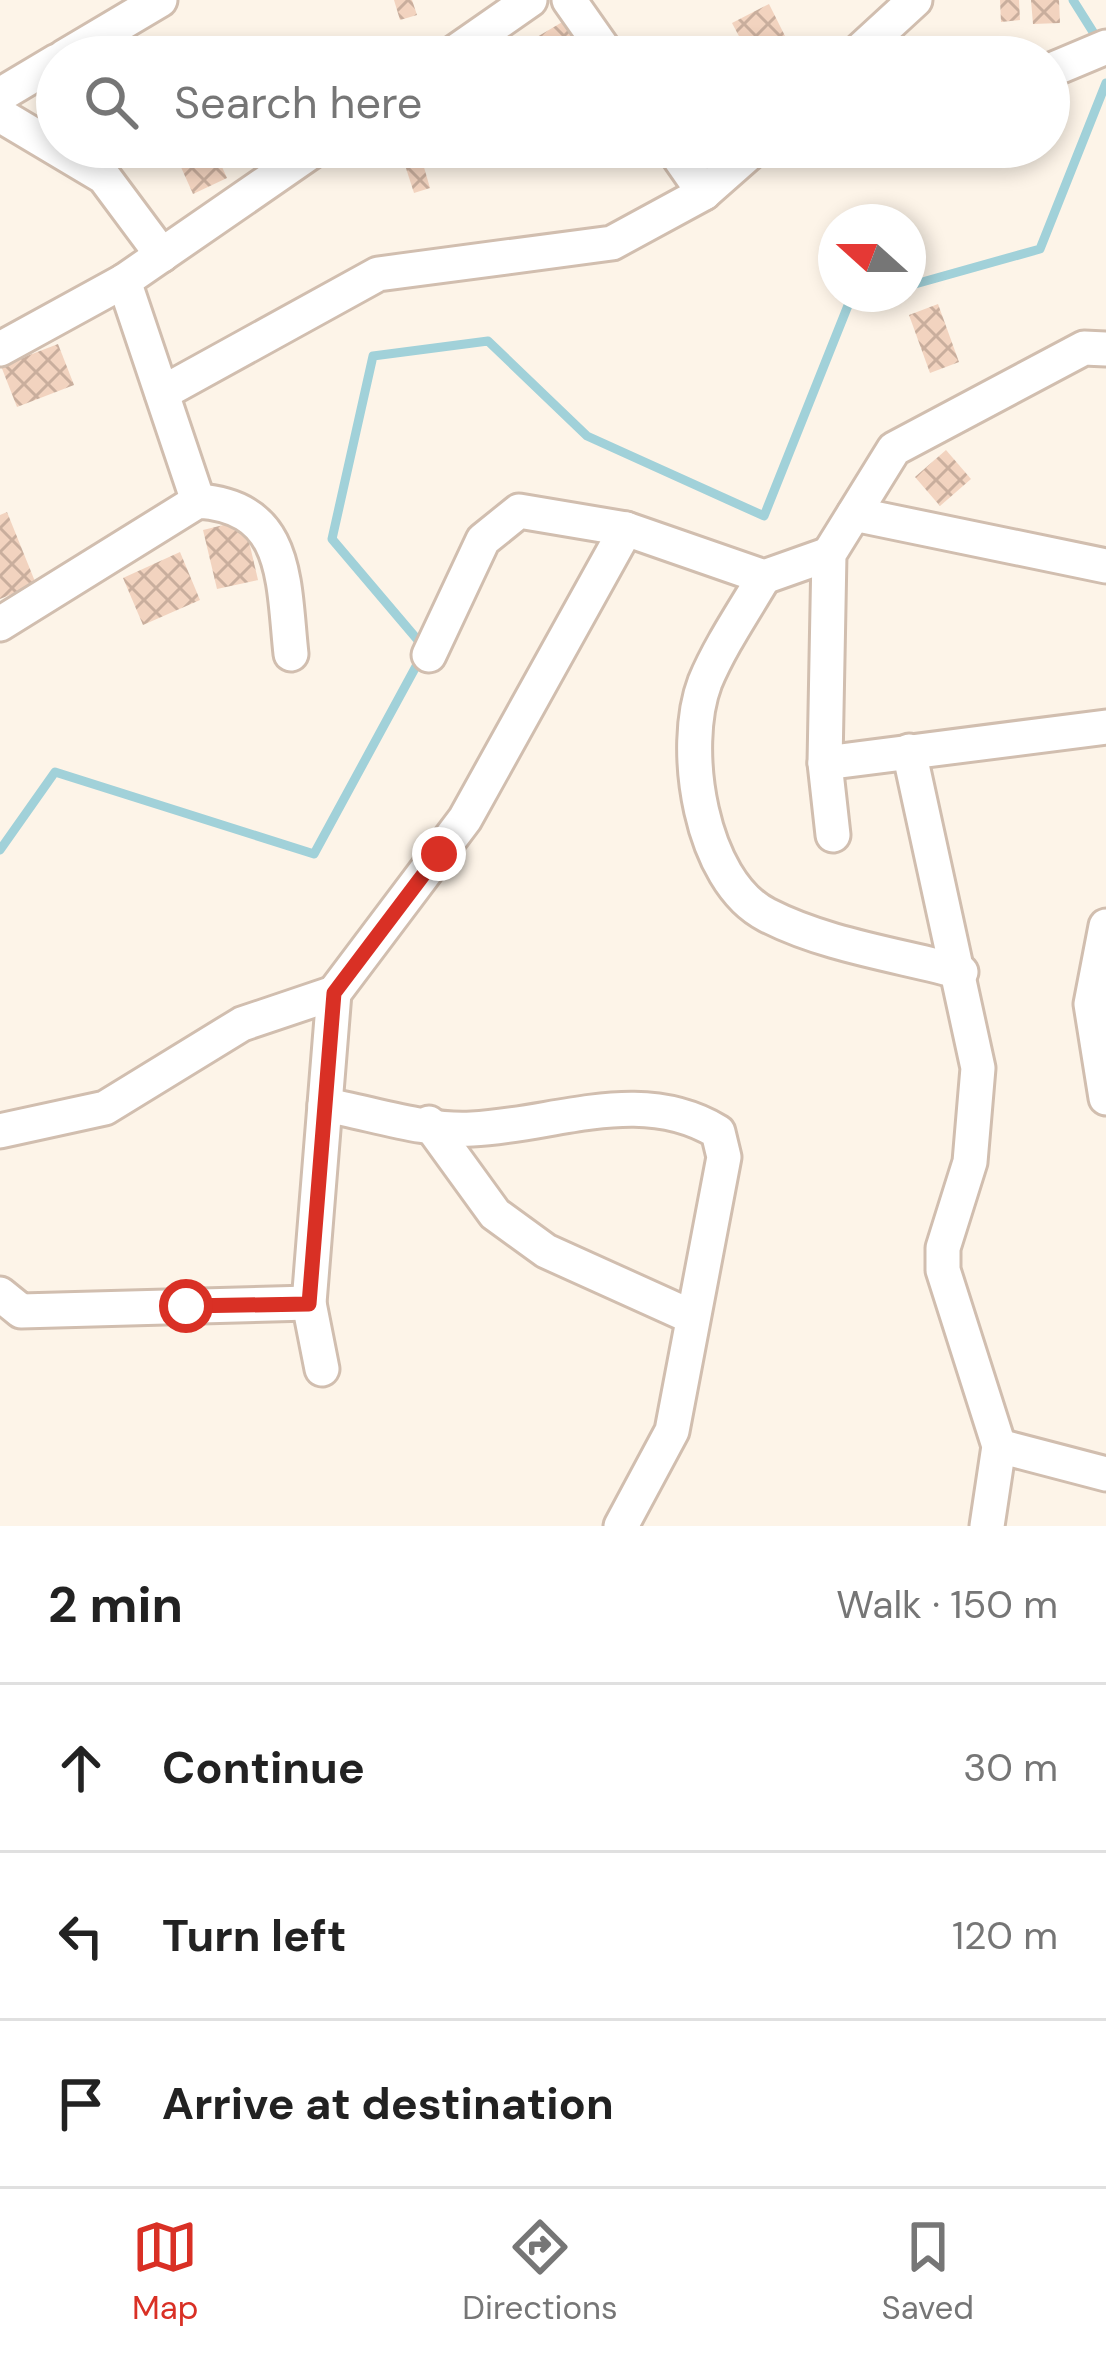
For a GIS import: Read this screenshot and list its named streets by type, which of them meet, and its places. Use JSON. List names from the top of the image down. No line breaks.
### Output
{"north":"left","page":{"search":"Search here","heading":["2 min","Walk · 150 m"],"list":[["Continue","30 m"],["Turn left","120 m"],"Arrive at destination"],"nav":["Map","Directions","Saved"]}}
